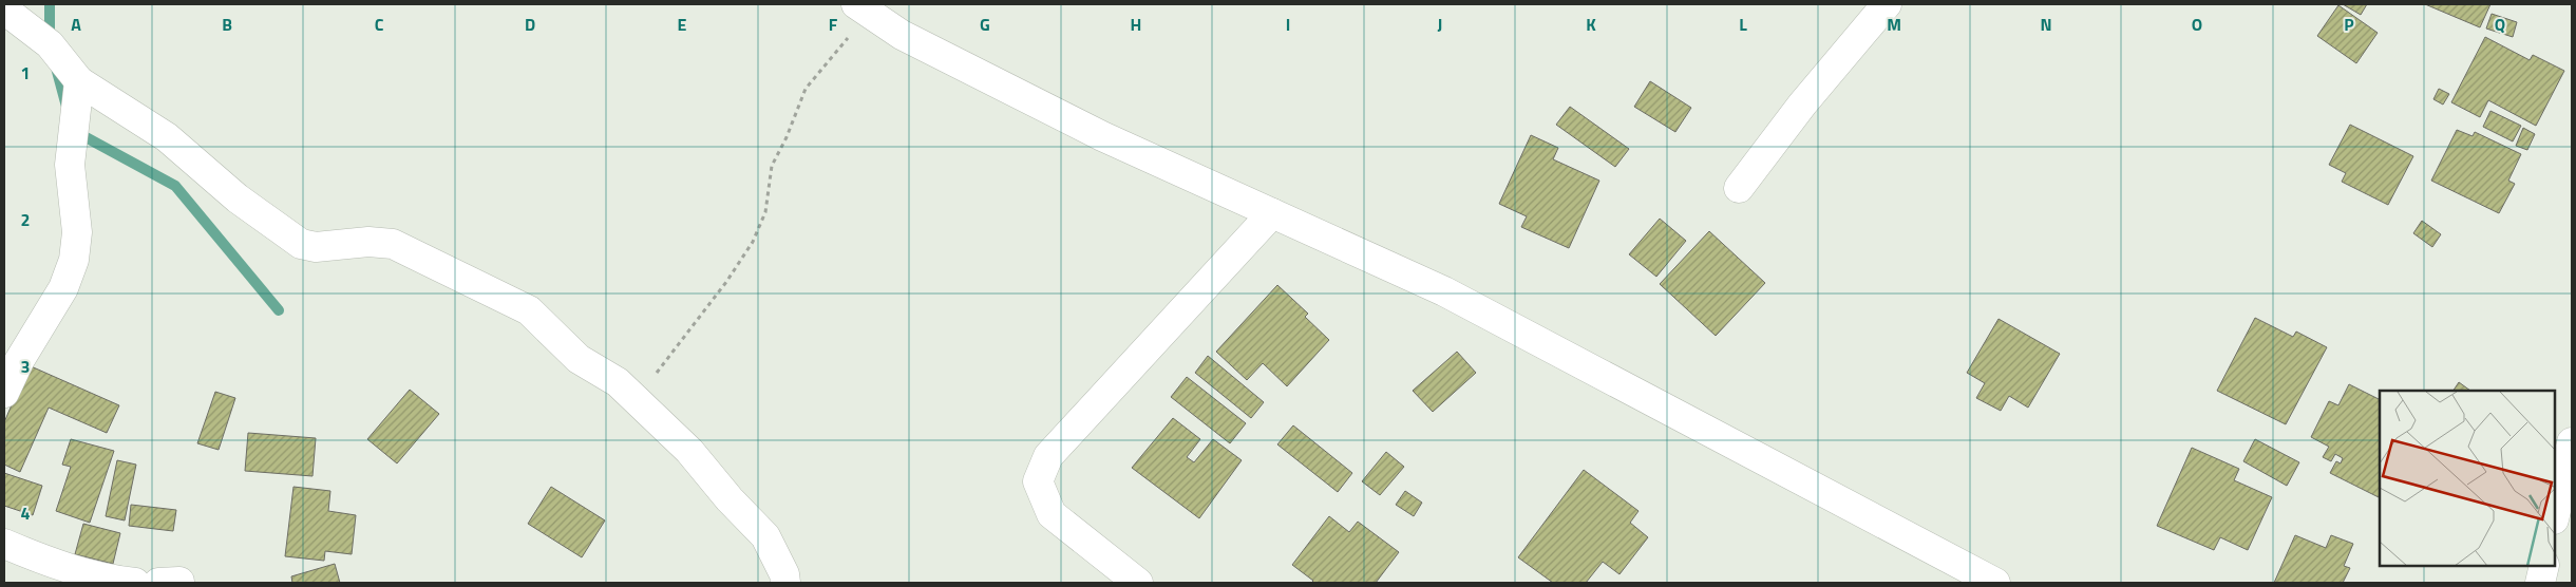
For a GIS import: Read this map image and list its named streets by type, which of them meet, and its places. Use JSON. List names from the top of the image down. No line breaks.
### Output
{"grid":{"columns":["A","B","C","D","E","F","G","H","I","J","K","L","M","N","O","P","Q"],"rows":["1","2","3","4"]}}
